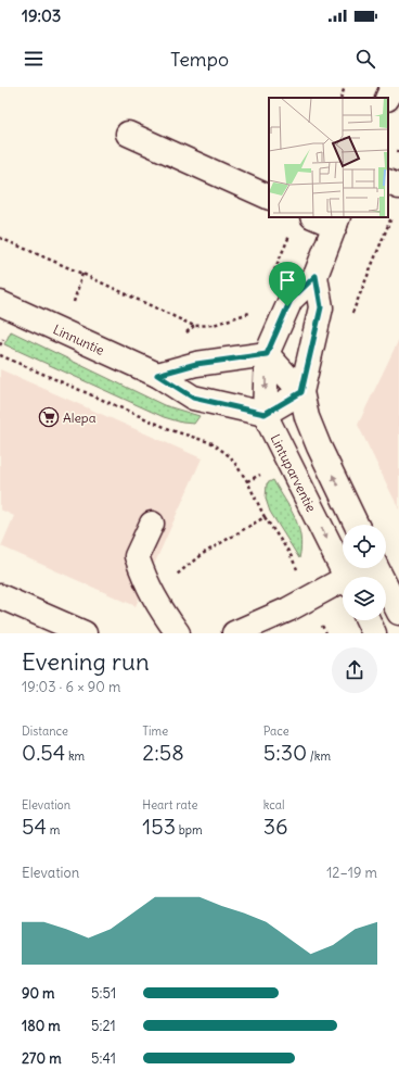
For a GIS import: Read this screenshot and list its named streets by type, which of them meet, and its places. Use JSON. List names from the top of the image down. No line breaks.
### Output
{"streets":{"street":["Linnuntie","Lintuparventie"]},"crossings":[["Linnuntie","Lintuparventie"]],"places":{"supermarket":["Alepa"]},"page":{"status":"19:03","header":"Tempo","heading":["Evening run","19:03 · 6 × 90 m"],"stats":[["Distance","0.54 km"],["Time","2:58"],["Pace","5:30 /km"],["Elevation","54 m"],["Heart rate","153 bpm"],["kcal","36"]],"chart":["Elevation","12–19 m"],"list":[{"name":"90 m","note":"5:51"},{"name":"180 m","note":"5:21"},{"name":"270 m","note":"5:41"}]}}
